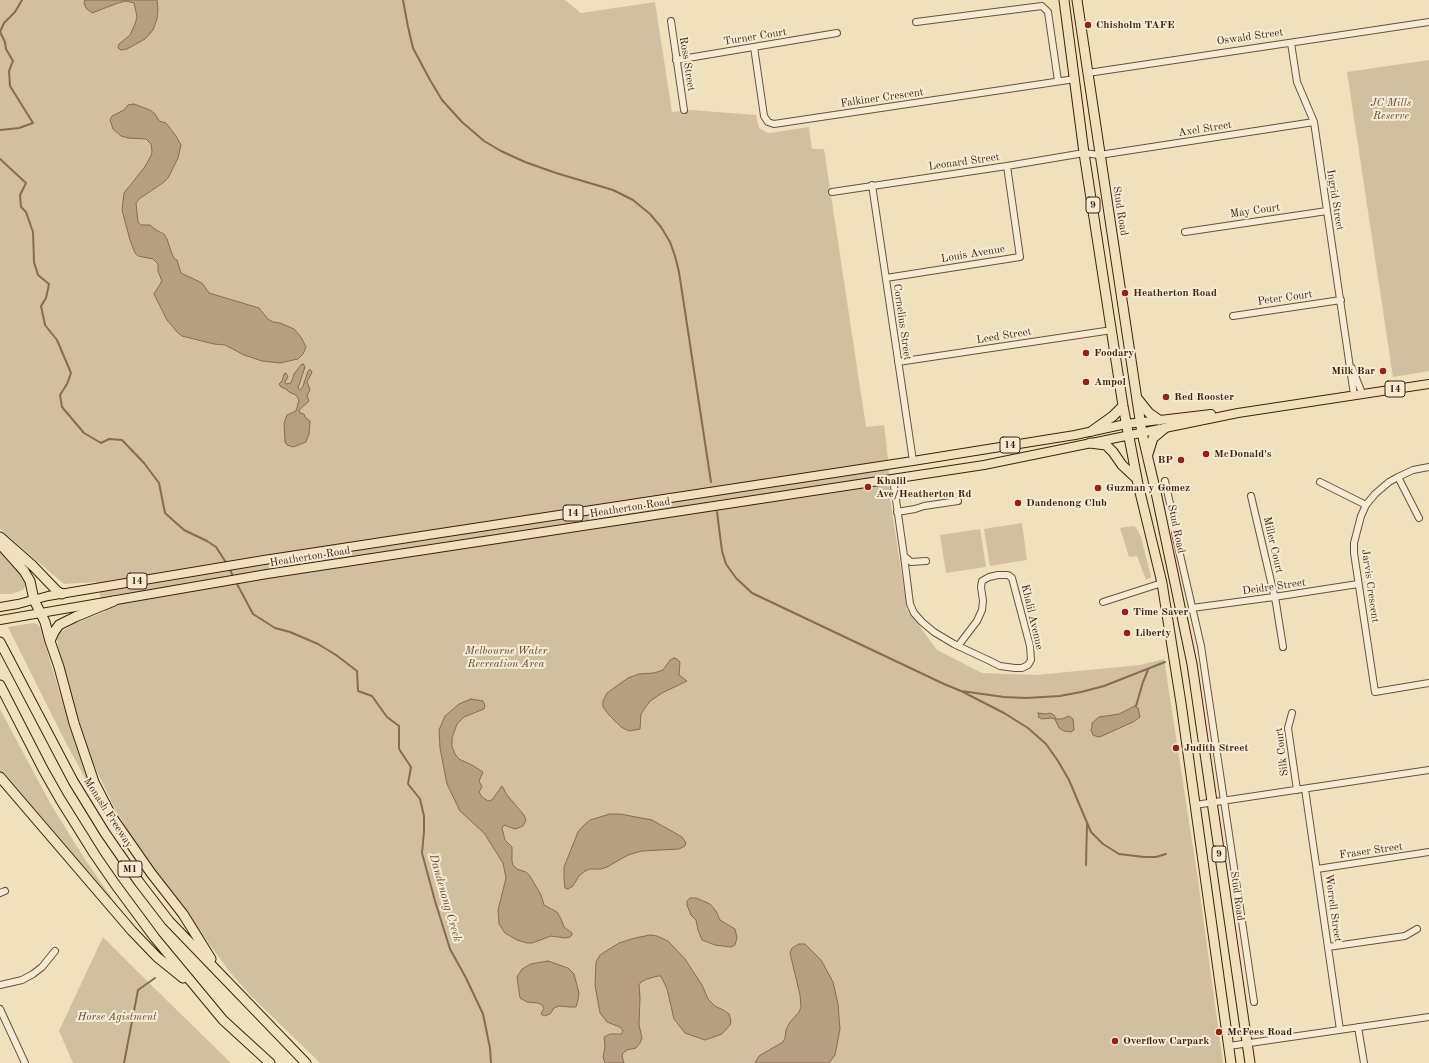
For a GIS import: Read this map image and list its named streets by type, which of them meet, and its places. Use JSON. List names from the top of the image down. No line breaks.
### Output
{"streets":{"highway":["Oswald Street","9","Stud Road","Monash Freeway","M1"],"main road":["14","Heatherton Road"],"street":["Turner Court","Ross Street","Falkiner Crescent","Axel Street","Leonard Street","Ingrid Street","May Court","Louis Avenue","Peter Court","Cornelius Street","Leed Street","Miller Court","Jarvis Crescent","Deidre Street","Khalil Avenue","Silk Court","Fraser Street","Worrell Street"]},"crossings":[["Turner Court","Ross Street"],["Turner Court","Falkiner Crescent"],["Oswald Street","Falkiner Crescent"],["Oswald Street","Ingrid Street"],["Oswald Street","9"],["Oswald Street","Stud Road"],["Falkiner Crescent","9"],["Axel Street","Leonard Street"],["Axel Street","Ingrid Street"],["Axel Street","Stud Road"],["Leonard Street","9"],["Leonard Street","Stud Road"],["Leonard Street","Louis Avenue"],["Leonard Street","Cornelius Street"],["Ingrid Street","May Court"],["Ingrid Street","Peter Court"],["Ingrid Street","Heatherton Road"],["9","Leed Street"],["9","Heatherton Road"],["Stud Road","Heatherton Road"],["Stud Road","Deidre Street"],["Louis Avenue","Cornelius Street"],["Cornelius Street","Leed Street"],["Cornelius Street","Heatherton Road"],["Heatherton Road","Khalil Avenue"],["Miller Court","Deidre Street"],["Jarvis Crescent","Deidre Street"],["Fraser Street","Worrell Street"]],"water":["Dandenong Creek"],"parks":["JC Mills Reserve","Melbourne Water Recreation Area","Horse Agistment"],"places":["Chisholm TAFE","Heatherton Road","Foodary","Milk Bar","Ampol","Red Rooster","McDonald's","BP","Khalil Ave/Heatherton Rd","Guzman y Gomez","Dandenong Club","Time Saver","Liberty","Judith Street","McFees Road","Overflow Carpark"]}
